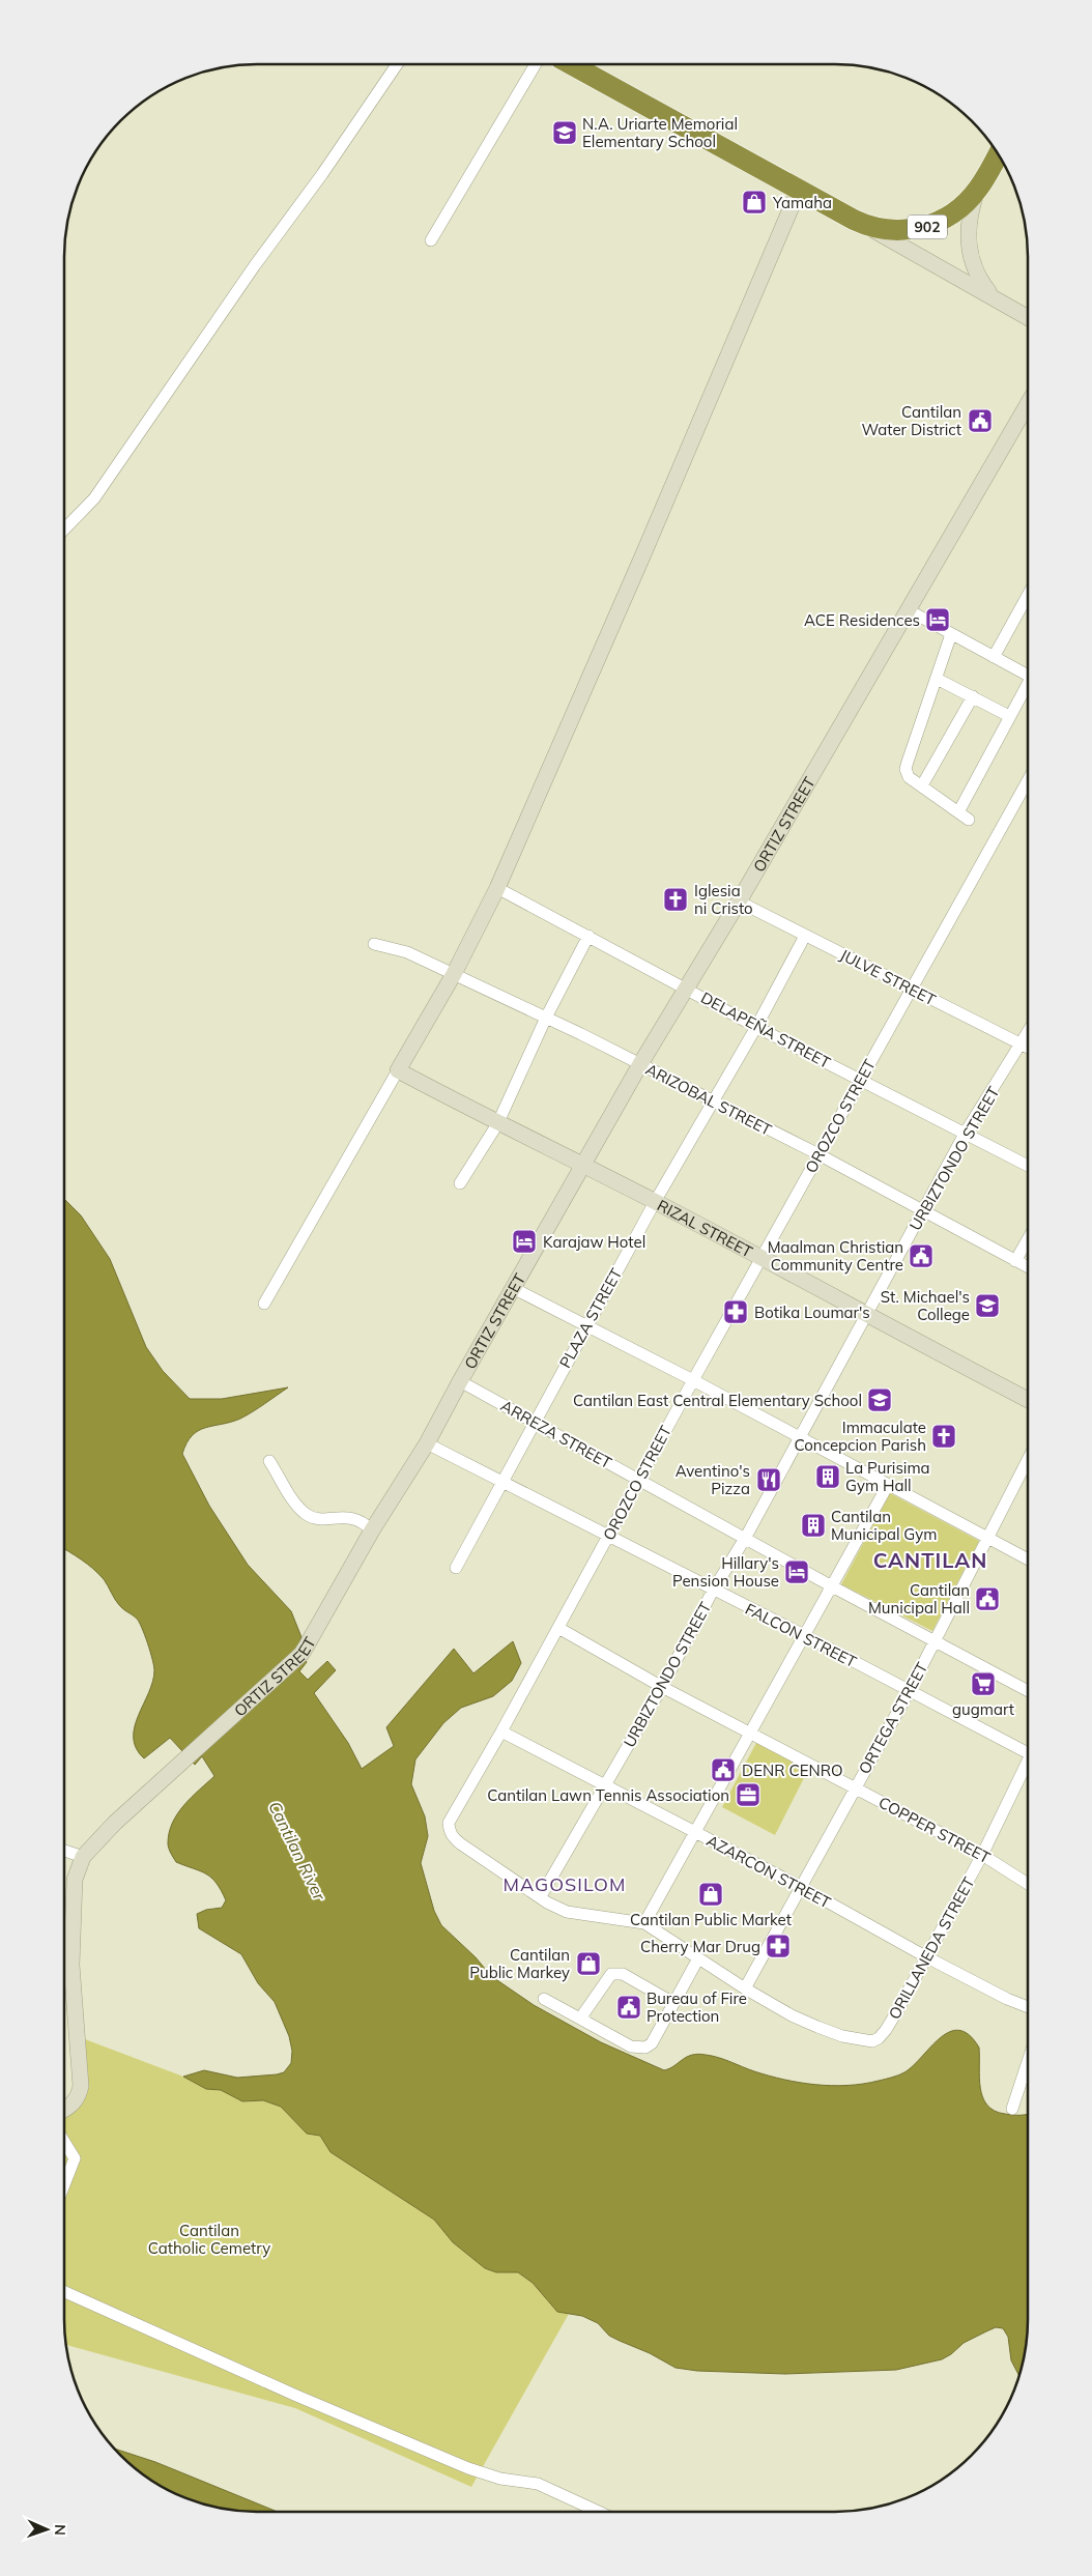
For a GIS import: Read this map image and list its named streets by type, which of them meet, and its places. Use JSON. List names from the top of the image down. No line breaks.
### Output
{"streets":{"highway":["902"],"street":["ORTIZ STREET","JULVE STREET","DELAPEÑA STREET","ARIZOBAL STREET","OROZCO STREET","URBIZTONDO STREET","RIZAL STREET","PLAZA STREET","ARREZA STREET","FALCON STREET","ORTEGA STREET","COPPER STREET","AZARCON STREET","ORILLANEDA STREET"]},"crossings":[["ORTIZ STREET","JULVE STREET"],["ORTIZ STREET","DELAPEÑA STREET"],["ORTIZ STREET","ARIZOBAL STREET"],["ORTIZ STREET","RIZAL STREET"],["ORTIZ STREET","ARREZA STREET"],["ORTIZ STREET","FALCON STREET"],["JULVE STREET","OROZCO STREET"],["JULVE STREET","URBIZTONDO STREET"],["JULVE STREET","PLAZA STREET"],["DELAPEÑA STREET","OROZCO STREET"],["DELAPEÑA STREET","URBIZTONDO STREET"],["DELAPEÑA STREET","PLAZA STREET"],["ARIZOBAL STREET","OROZCO STREET"],["ARIZOBAL STREET","URBIZTONDO STREET"],["ARIZOBAL STREET","PLAZA STREET"],["OROZCO STREET","URBIZTONDO STREET"],["OROZCO STREET","RIZAL STREET"],["OROZCO STREET","ARREZA STREET"],["OROZCO STREET","FALCON STREET"],["OROZCO STREET","COPPER STREET"],["OROZCO STREET","AZARCON STREET"],["URBIZTONDO STREET","RIZAL STREET"],["URBIZTONDO STREET","ARREZA STREET"],["URBIZTONDO STREET","FALCON STREET"],["URBIZTONDO STREET","COPPER STREET"],["URBIZTONDO STREET","AZARCON STREET"],["RIZAL STREET","PLAZA STREET"],["PLAZA STREET","ARREZA STREET"],["PLAZA STREET","FALCON STREET"],["ARREZA STREET","ORTEGA STREET"],["FALCON STREET","ORTEGA STREET"],["ORTEGA STREET","COPPER STREET"],["ORTEGA STREET","AZARCON STREET"],["ORTEGA STREET","ORILLANEDA STREET"],["COPPER STREET","ORILLANEDA STREET"],["AZARCON STREET","ORILLANEDA STREET"]],"districts":["CANTILAN","MAGOSILOM"],"water":["Cantilan River"],"parks":["Cantilan Catholic Cemetry"],"places":{"school or university":["N.A. Uriarte Memorial Elementary School","St. Michael's College","Cantilan East Central Elementary School"],"shop":["Yamaha","Cantilan Public Market","Cantilan Public Markey"],"public building":["Cantilan Water District","Maalman Christian Community Centre","Cantilan Municipal Hall","DENR CENRO","Bureau of Fire Protection"],"hotel":["ACE Residences","Karajaw Hotel","Hillary's Pension House"],"church":["Iglesia ni Cristo","Immaculate Concepcion Parish"],"pharmacy":["Botika Loumar's","Cherry Mar Drug"],"building":["La Purisima Gym Hall","Cantilan Municipal Gym"],"restaurant":["Aventino's Pizza"],"supermarket":["gugmart"],"office":["Cantilan Lawn Tennis Association"]},"north":"right"}
